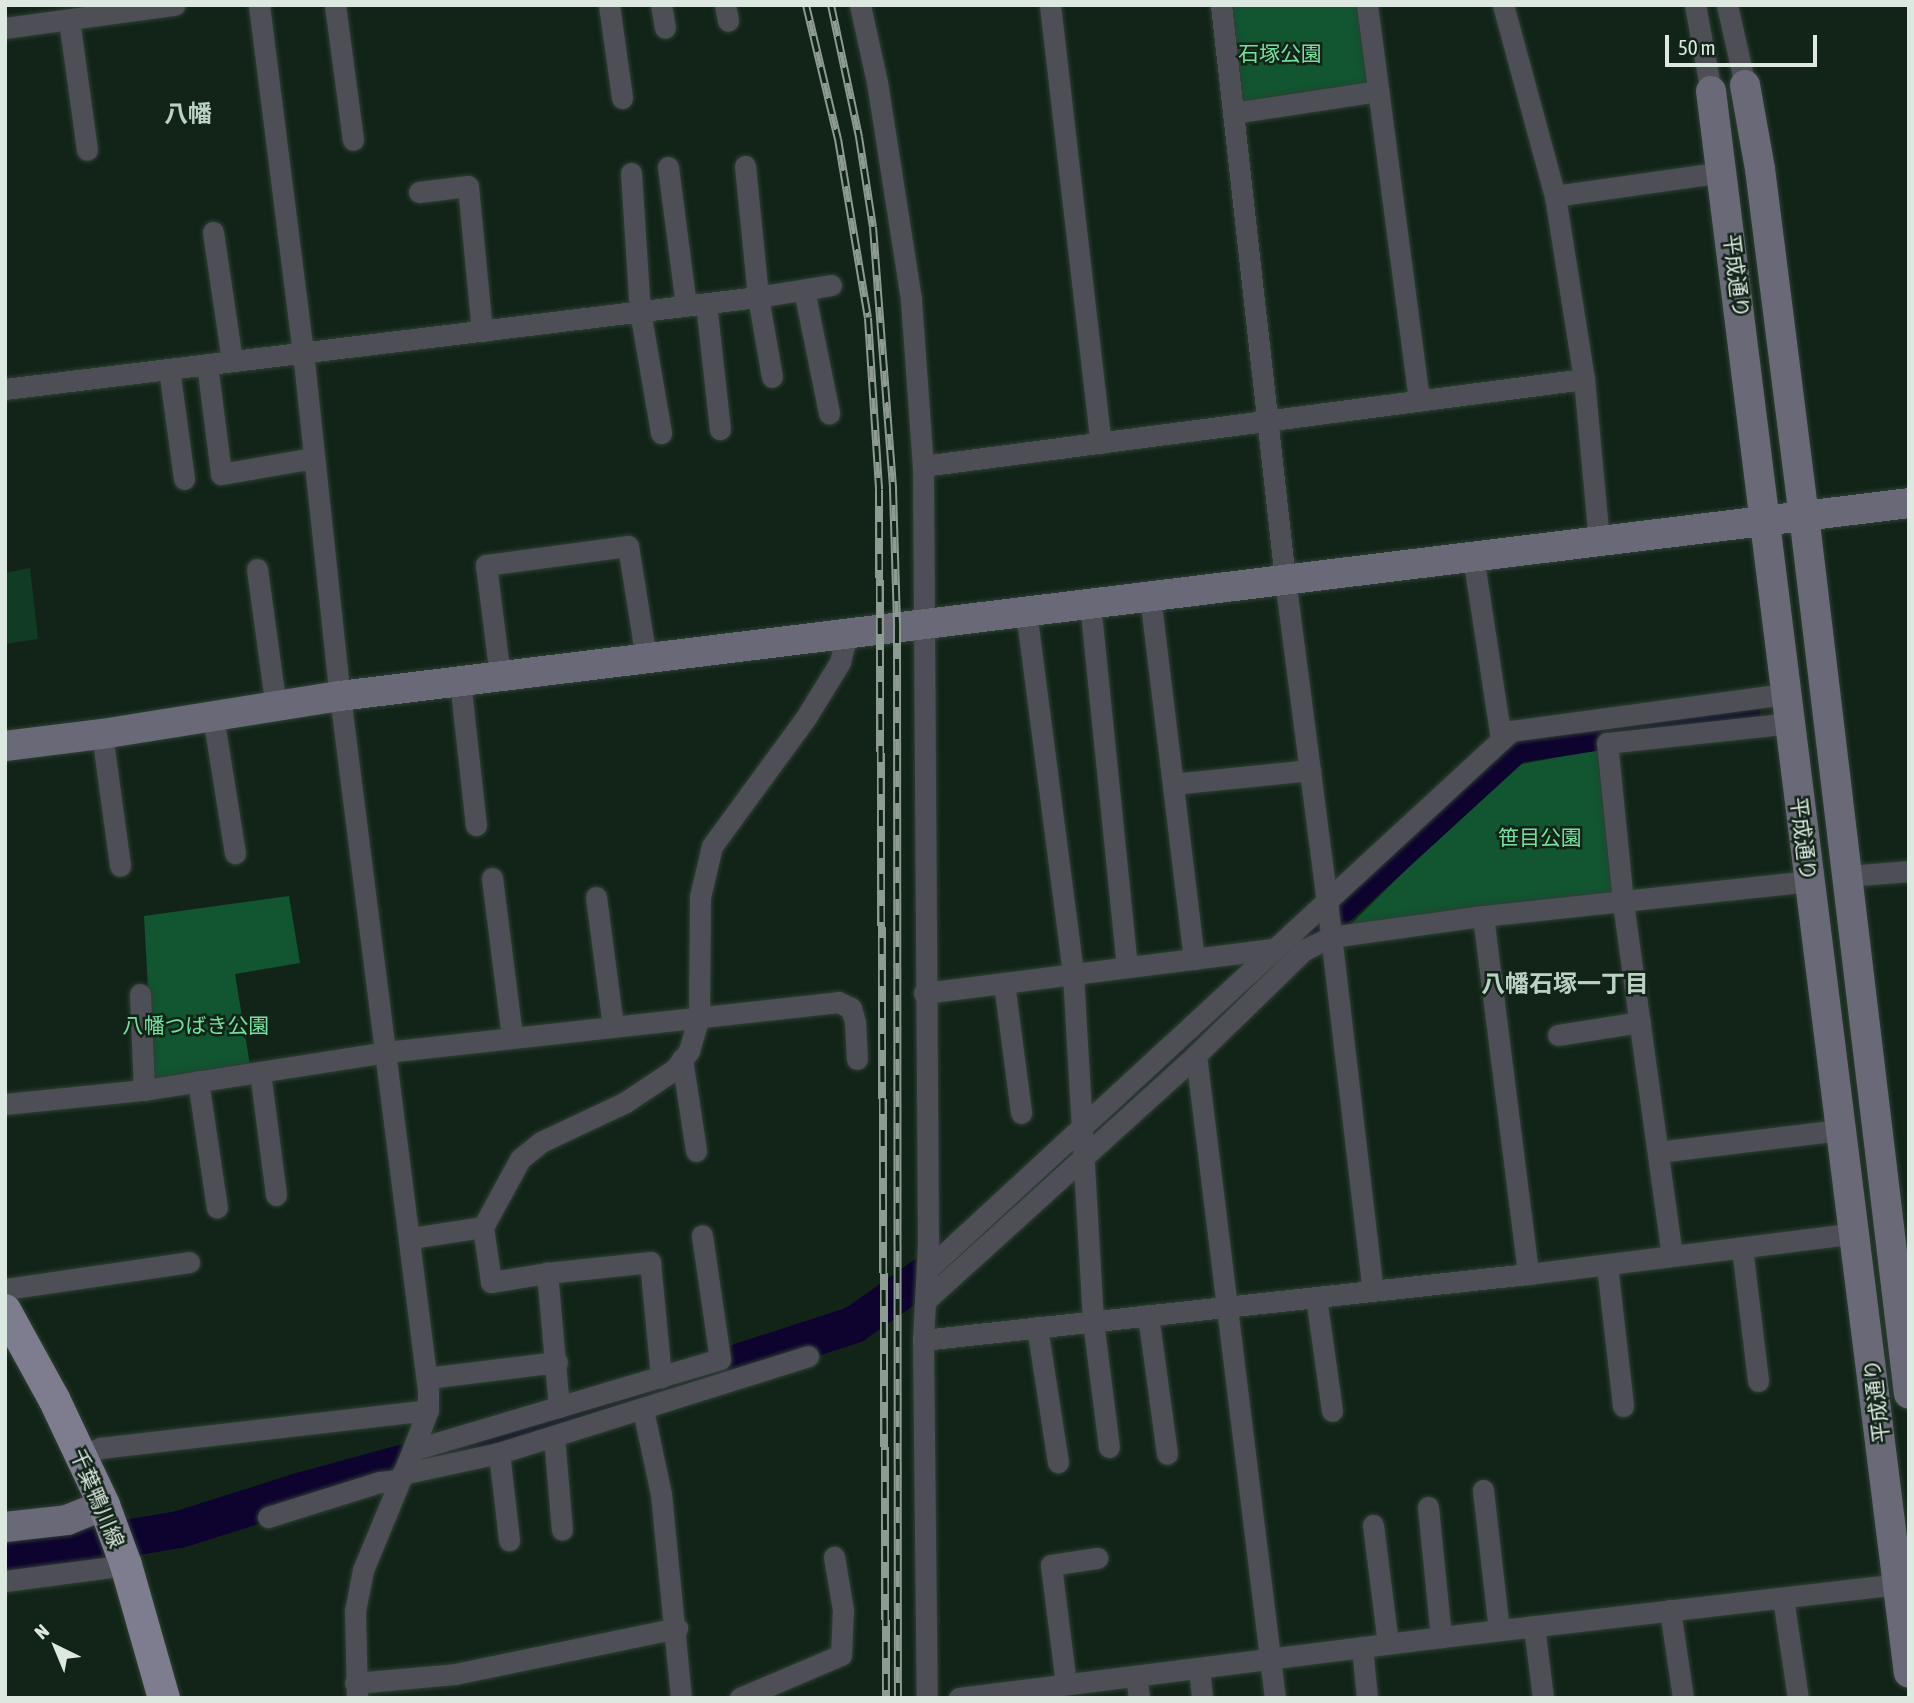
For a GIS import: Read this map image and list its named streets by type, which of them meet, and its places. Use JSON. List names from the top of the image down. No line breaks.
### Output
{"streets":{"main road":["千葉鴨川線"],"street":["平成通り"]},"districts":["八幡","八幡石塚一丁目"],"parks":["石塚公園","笹目公園","八幡つばき公園"],"scale_bar":"50 m","north":"top left"}
